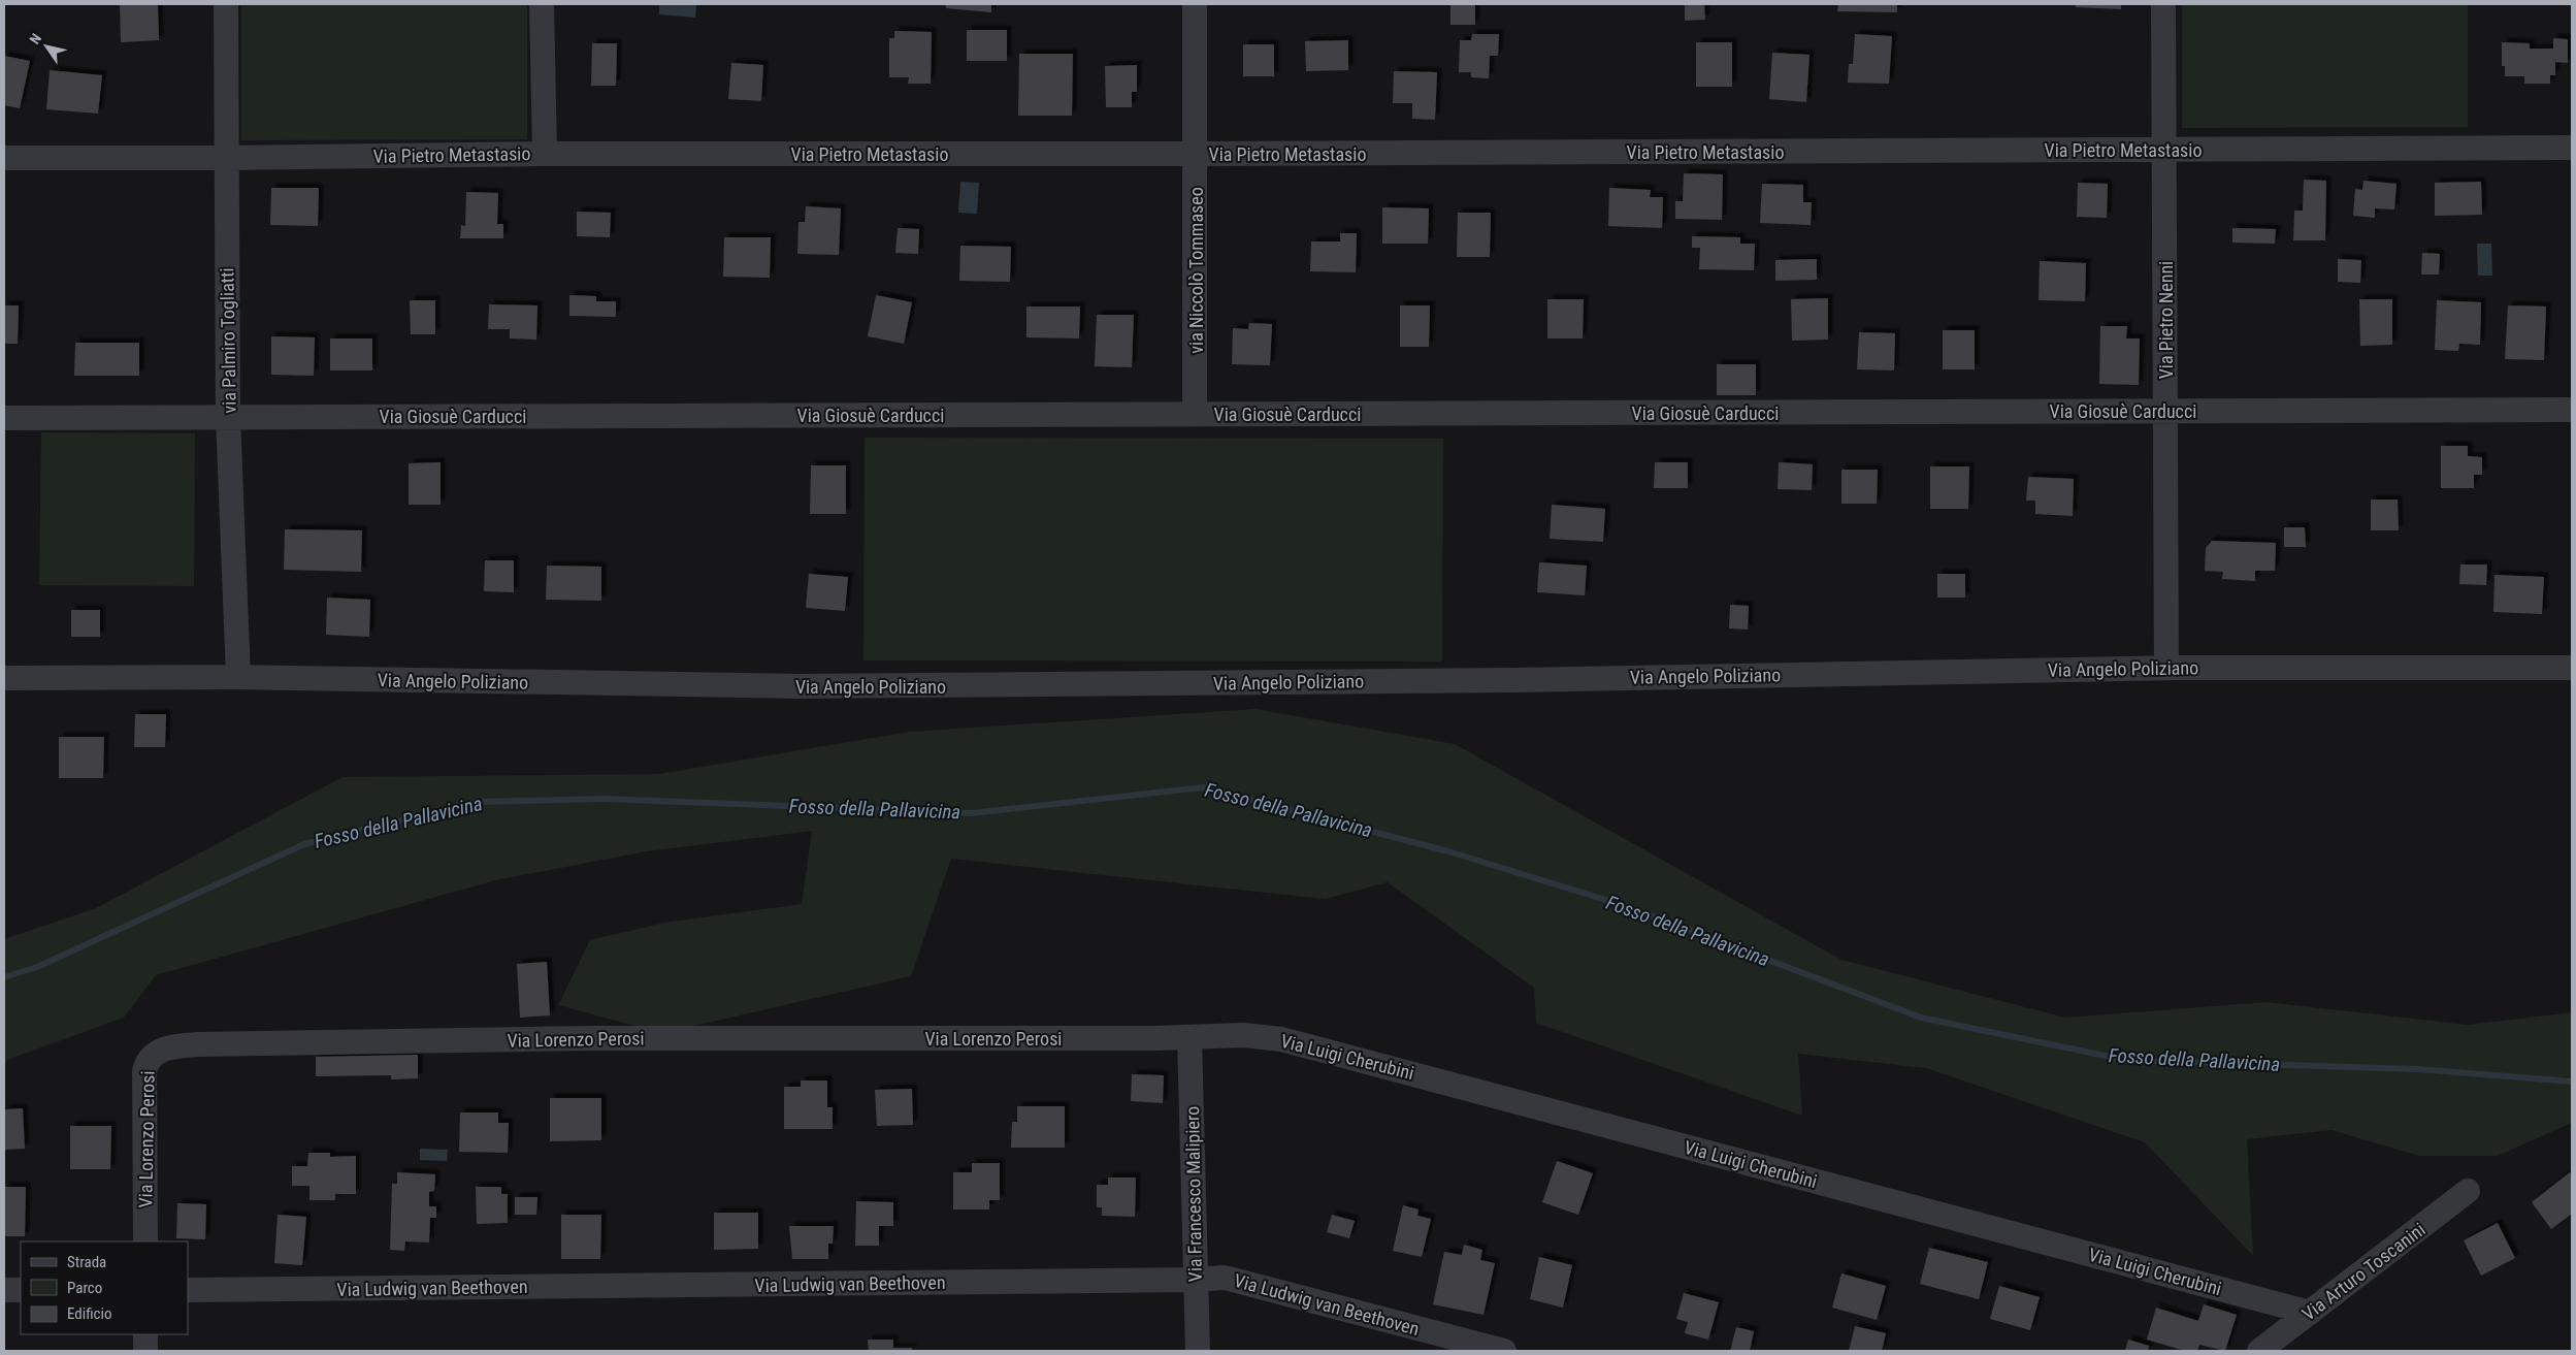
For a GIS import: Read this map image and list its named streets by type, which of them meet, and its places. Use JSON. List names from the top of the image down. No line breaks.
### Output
{"streets":{"street":["Via Pietro Metastasio","via Niccolò Tommaseo","Via Pietro Nenni","via Palmiro Togliatti","Via Giosuè Carducci","Via Angelo Poliziano","Via Lorenzo Perosi","Via Luigi Cherubini","Via Francesco Malipiero","Via Arturo Toscanini","Via Ludwig van Beethoven"]},"crossings":[["Via Pietro Metastasio","via Niccolò Tommaseo"],["Via Pietro Metastasio","Via Pietro Nenni"],["Via Pietro Metastasio","via Palmiro Togliatti"],["via Niccolò Tommaseo","Via Giosuè Carducci"],["Via Pietro Nenni","Via Giosuè Carducci"],["Via Pietro Nenni","Via Angelo Poliziano"],["via Palmiro Togliatti","Via Giosuè Carducci"],["via Palmiro Togliatti","Via Angelo Poliziano"],["Via Lorenzo Perosi","Via Luigi Cherubini"],["Via Lorenzo Perosi","Via Francesco Malipiero"],["Via Luigi Cherubini","Via Francesco Malipiero"],["Via Luigi Cherubini","Via Arturo Toscanini"],["Via Francesco Malipiero","Via Ludwig van Beethoven"]],"water":["Fosso della Pallavicina"],"legend":["Strada","Parco","Edificio"],"north":"top left"}
